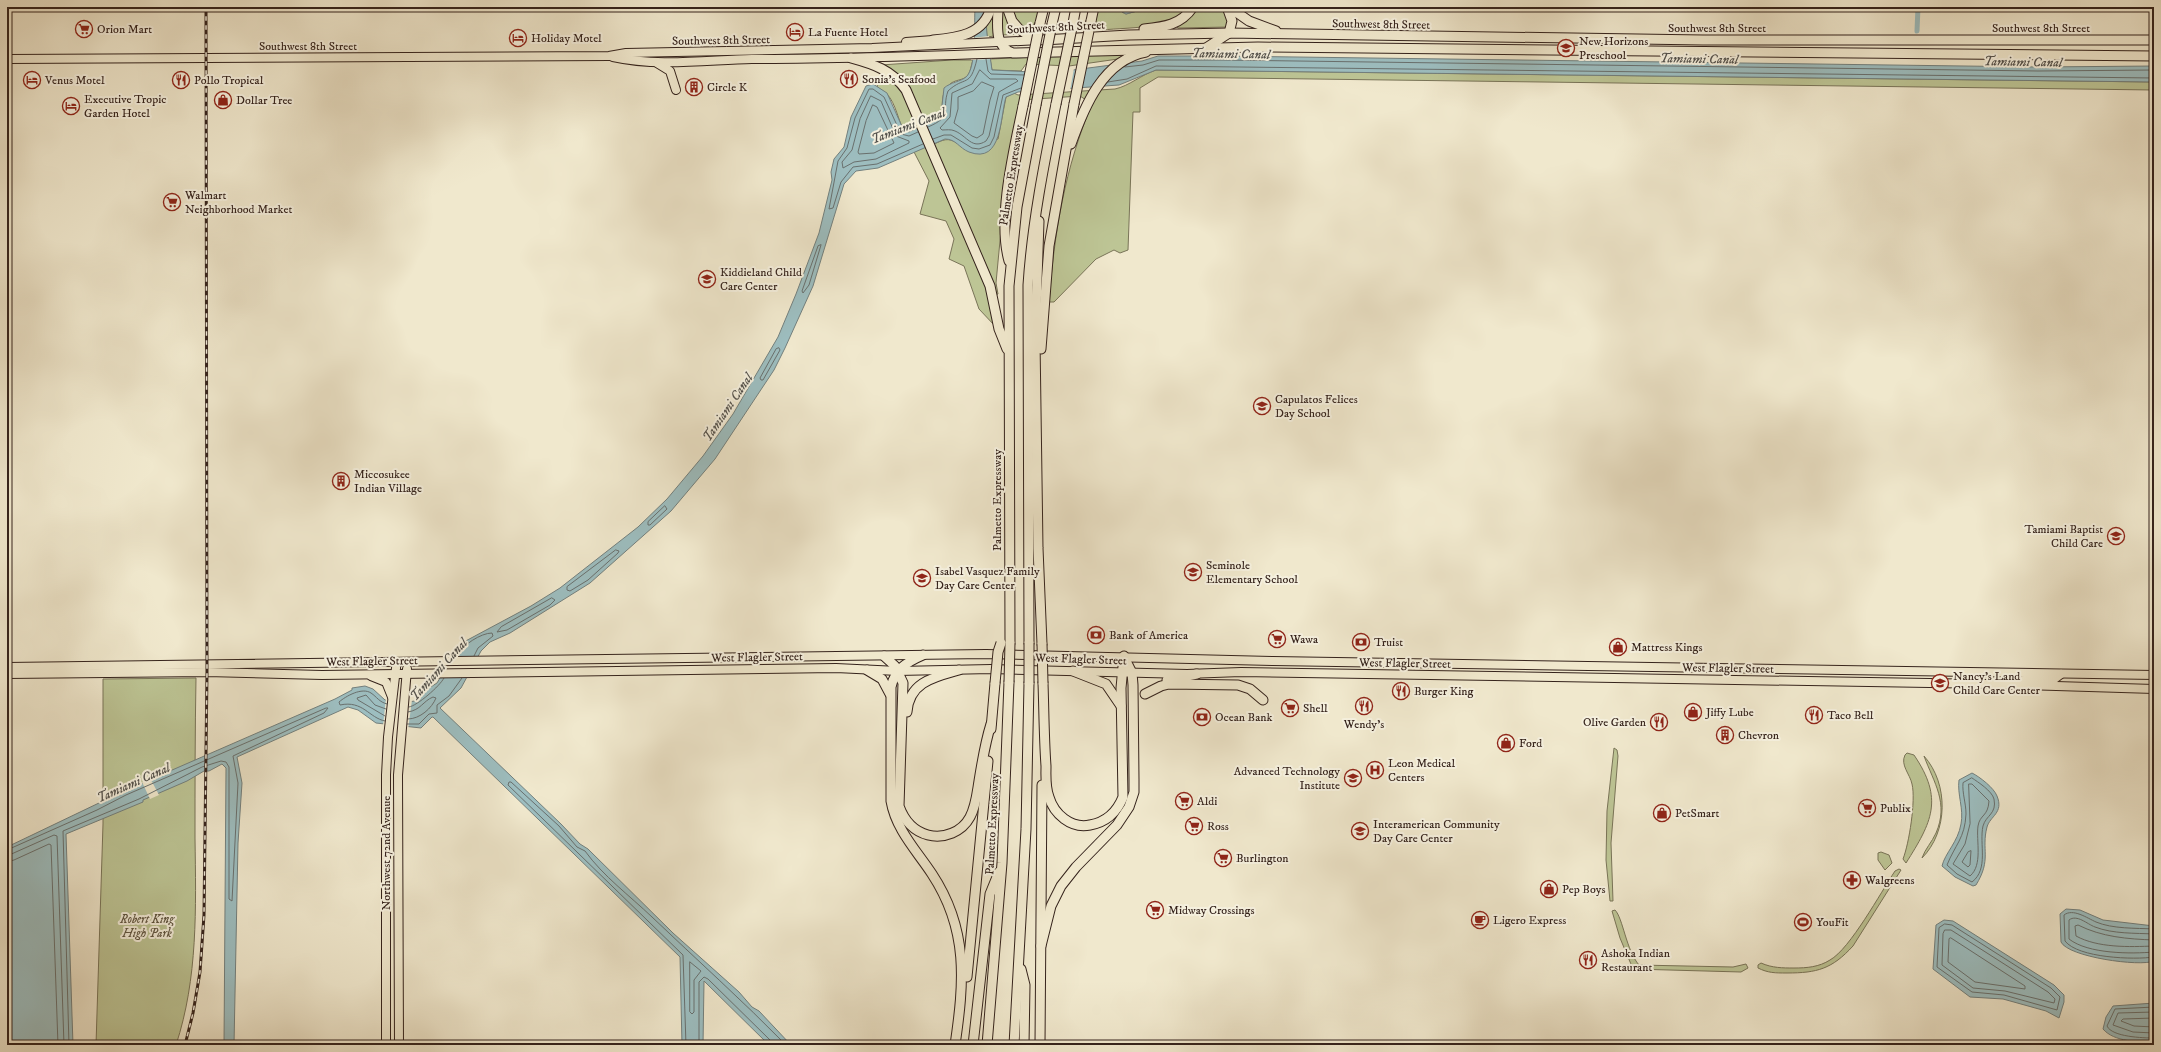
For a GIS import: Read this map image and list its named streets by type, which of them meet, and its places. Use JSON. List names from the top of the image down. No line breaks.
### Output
{"streets":{"highway":["Southwest 8th Street","Palmetto Expressway"],"main road":["West Flagler Street","Northwest 72nd Avenue"]},"crossings":[["West Flagler Street","Northwest 72nd Avenue"]],"water":["Tamiami Canal"],"parks":["Robert King High Park"],"places":{"supermarket":["Orion Mart","Walmart Neighborhood Market","Wawa","Shell","Aldi","Publix","Ross","Burlington","Midway Crossings"],"hotel":["La Fuente Hotel","Holiday Motel","Venus Motel","Executive Tropic Garden Hotel"],"school or university":["New Horizons Preschool","Kiddieland Child Care Center","Capulatos Felices Day School","Tamiami Baptist Child Care","Seminole Elementary School","Isabel Vasquez Family Day Care Center","Nancy's Land Child Care Center","Advanced Technology Institute","Interamerican Community Day Care Center"],"restaurant":["Sonia’s Seafood","Pollo Tropical","Burger King","Wendy's","Taco Bell","Olive Garden","Ashoka Indian Restaurant"],"building":["Circle K","Miccosukee Indian Village","Chevron"],"shop":["Dollar Tree","Mattress Kings","Jiffy Lube","Ford","PetSmart","Pep Boys"],"bank":["Bank of America","Truist","Ocean Bank"],"hospital":["Leon Medical Centers"],"pharmacy":["Walgreens"],"cafe":["Ligero Express"],"sports":["YouFit"]}}
